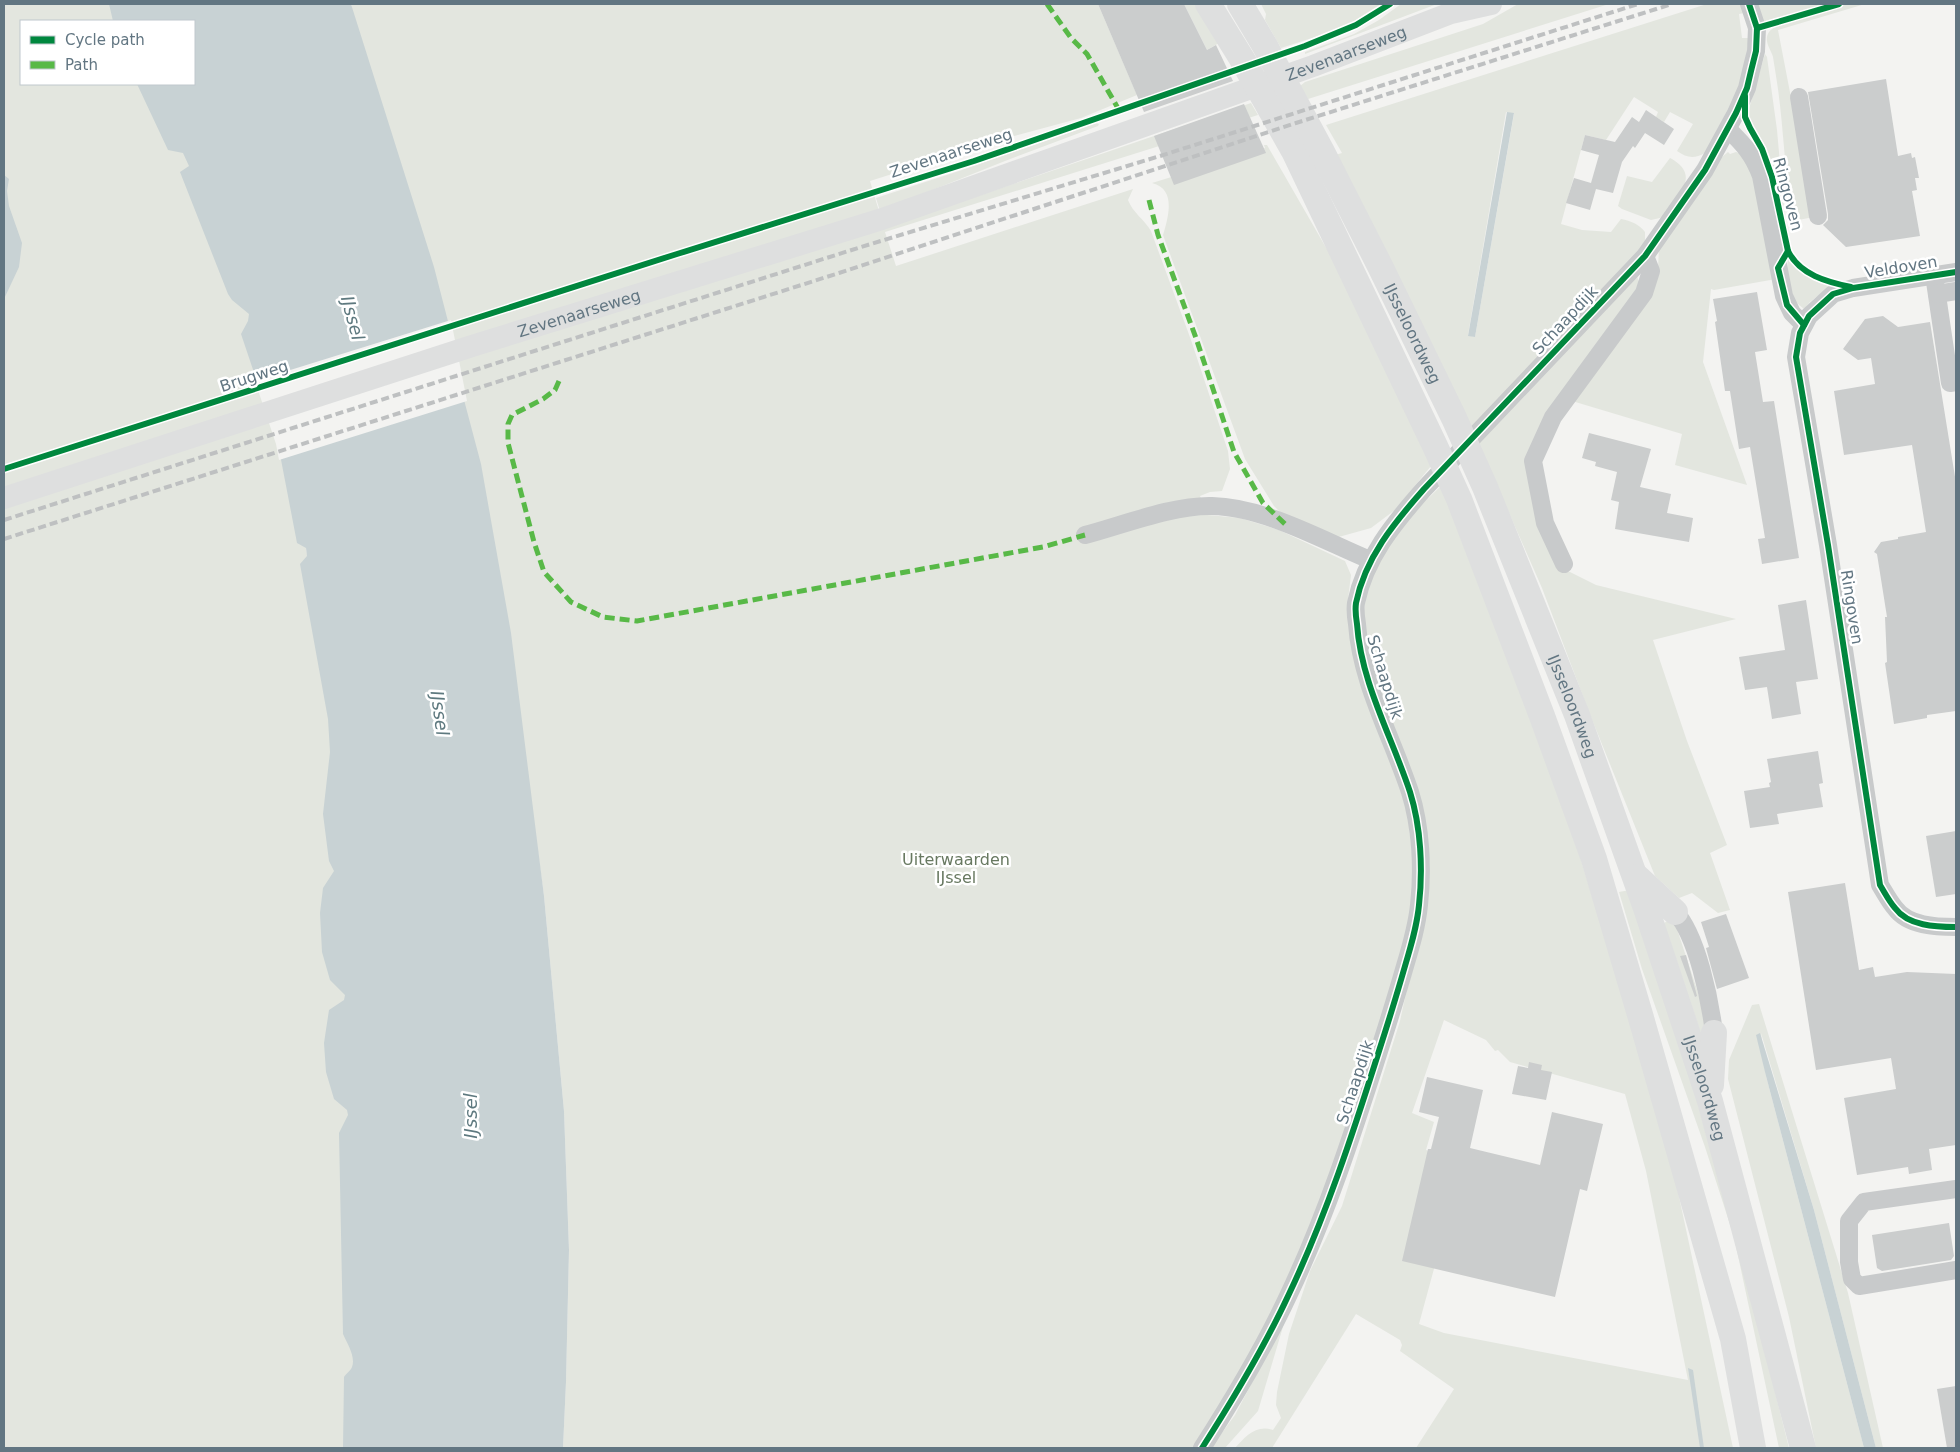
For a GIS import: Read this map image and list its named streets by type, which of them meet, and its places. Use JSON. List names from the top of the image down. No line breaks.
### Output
{"streets":{"highway":["IJsseloordweg"],"main road":["Zevenaarseweg"],"street":["Ringoven","Veldoven","Schaapdijk"],"cycle path":["Brugweg"]},"crossings":[["Ringoven","Veldoven"],["Ringoven","Schaapdijk"]],"water":["IJssel"],"parks":["Uiterwaarden IJssel"],"legend":["Cycle path","Path"]}
